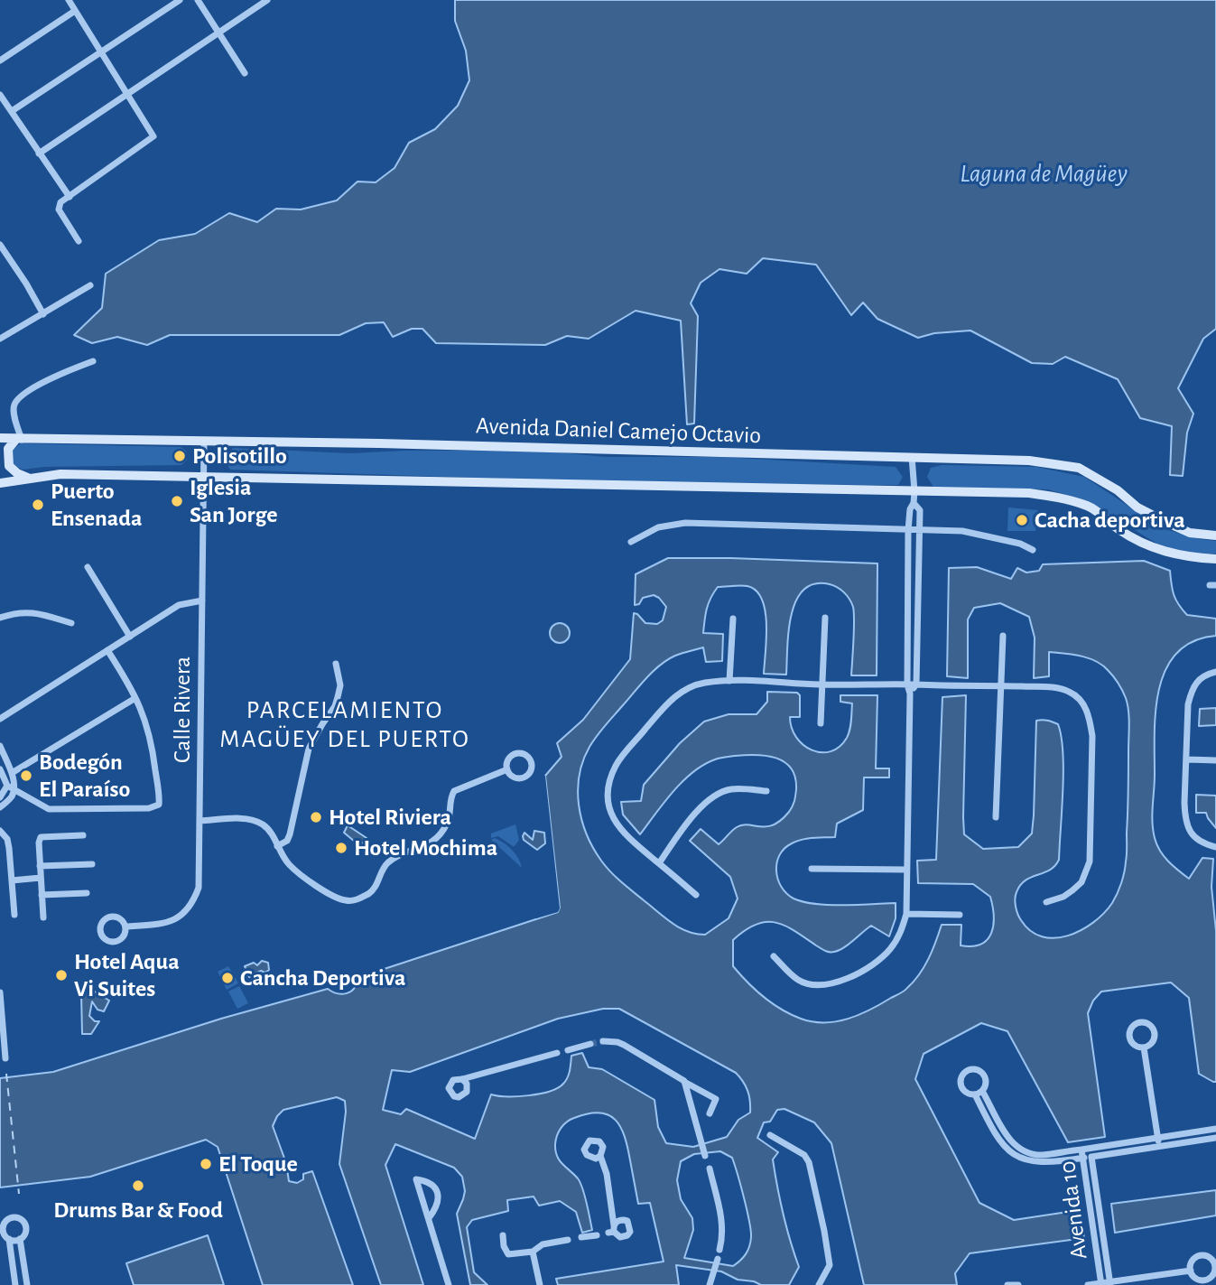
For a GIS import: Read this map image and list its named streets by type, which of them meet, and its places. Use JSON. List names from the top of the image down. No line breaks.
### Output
{"streets":{"main road":["Avenida Daniel Camejo Octavio"],"street":["Calle Rivera","Avenida 10"]},"crossings":[["Avenida Daniel Camejo Octavio","Calle Rivera"]],"districts":["PARCELAMIENTO MAGÜEY DEL PUERTO"],"water":["Laguna de Magüey"],"places":["Polisotillo","Iglesia San Jorge","Puerto Ensenada","Cacha deportiva","Bodegón El Paraíso","Hotel Riviera","Hotel Mochima","Hotel Aqua Vi Suites","Cancha Deportiva","El Toque","Drums Bar & Food"]}
